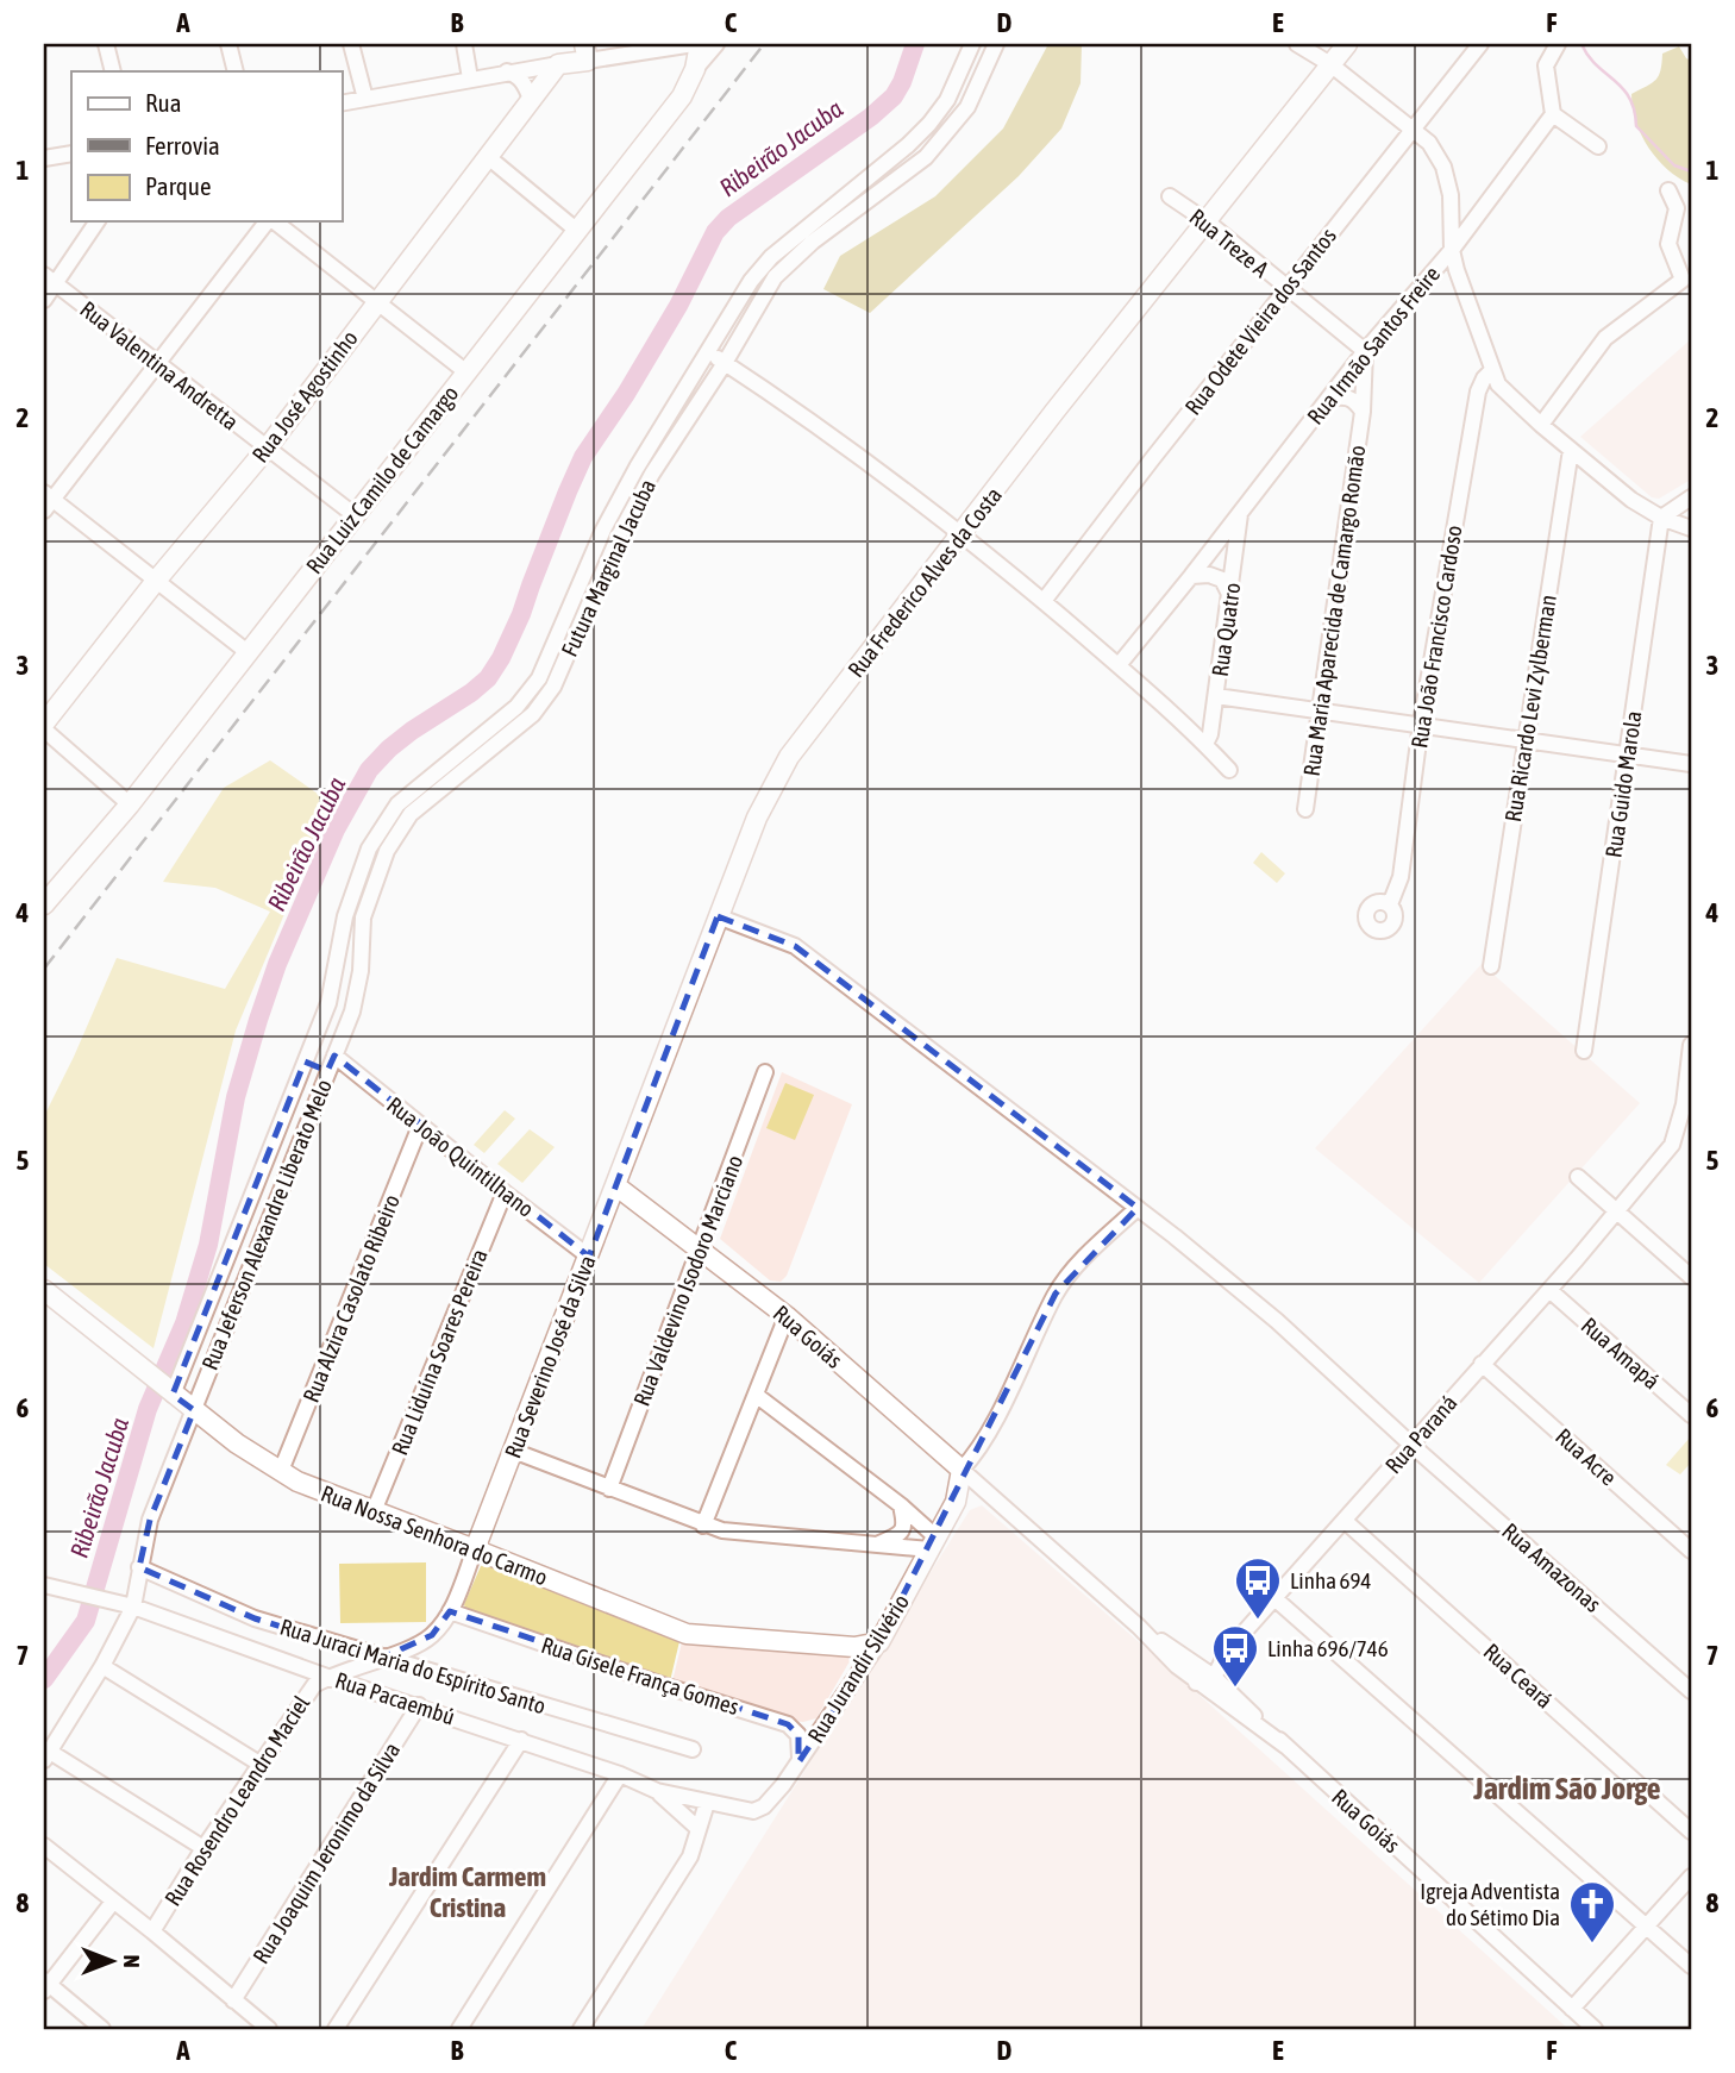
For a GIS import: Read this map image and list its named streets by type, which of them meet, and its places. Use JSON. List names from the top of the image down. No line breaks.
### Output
{"streets":{"main road":["Rua José Agostinho","Rua Luiz Camilo de Camargo","Rua Frederico Alves da Costa","Rua Goiás","Rua Severino José da Silva","Rua Nossa Senhora do Carmo","Rua Jurandir Silvério"],"street":["Rua Treze A","Rua Odete Vieira dos Santos","Rua Irmão Santos Freire","Rua Valentina Andretta","Futura Marginal Jacuba","Rua Maria Aparecida de Camargo Romão","Rua Quatro","Rua João Francisco Cardoso","Rua Ricardo Levi Zylberman","Rua Guido Marola","Rua João Quintilhano","Rua Jeferson Alexandre Liberato Melo","Rua Valdevino Isodoro Marciano","Rua Alzira Casolato Ribeiro","Rua Liduína Soares Pereira","Rua Amapá","Rua Paraná","Rua Acre","Rua Amazonas","Rua Juraci Maria do Espírito Santo","Rua Gisele França Gomes","Rua Ceará","Rua Pacaembú","Rua Rosendro Leandro Maciel","Rua Joaquim Jeronimo da Silva"]},"crossings":[["Rua Treze A","Rua Odete Vieira dos Santos"],["Rua Treze A","Rua Irmão Santos Freire"],["Rua Treze A","Rua Frederico Alves da Costa"],["Rua Treze A","Rua Maria Aparecida de Camargo Romão"],["Rua Irmão Santos Freire","Rua Maria Aparecida de Camargo Romão"],["Rua Irmão Santos Freire","Rua Quatro"],["Rua Valentina Andretta","Rua José Agostinho"],["Rua Valentina Andretta","Rua Luiz Camilo de Camargo"],["Futura Marginal Jacuba","Rua Jeferson Alexandre Liberato Melo"],["Rua Frederico Alves da Costa","Rua Goiás"],["Rua Frederico Alves da Costa","Rua Severino José da Silva"],["Rua Frederico Alves da Costa","Rua Amazonas"],["Rua João Quintilhano","Rua Jeferson Alexandre Liberato Melo"],["Rua João Quintilhano","Rua Alzira Casolato Ribeiro"],["Rua João Quintilhano","Rua Liduína Soares Pereira"],["Rua João Quintilhano","Rua Severino José da Silva"],["Rua Jeferson Alexandre Liberato Melo","Rua Nossa Senhora do Carmo"],["Rua Jeferson Alexandre Liberato Melo","Rua Juraci Maria do Espírito Santo"],["Rua Jeferson Alexandre Liberato Melo","Rua Pacaembú"],["Rua Valdevino Isodoro Marciano","Rua Goiás"],["Rua Alzira Casolato Ribeiro","Rua Nossa Senhora do Carmo"],["Rua Goiás","Rua Severino José da Silva"],["Rua Goiás","Rua Paraná"],["Rua Goiás","Rua Jurandir Silvério"],["Rua Liduína Soares Pereira","Rua Nossa Senhora do Carmo"],["Rua Amapá","Rua Paraná"],["Rua Severino José da Silva","Rua Nossa Senhora do Carmo"],["Rua Severino José da Silva","Rua Juraci Maria do Espírito Santo"],["Rua Severino José da Silva","Rua Gisele França Gomes"],["Rua Severino José da Silva","Rua Pacaembú"],["Rua Severino José da Silva","Rua Rosendro Leandro Maciel"],["Rua Paraná","Rua Acre"],["Rua Paraná","Rua Amazonas"],["Rua Paraná","Rua Ceará"],["Rua Nossa Senhora do Carmo","Rua Jurandir Silvério"],["Rua Jurandir Silvério","Rua Gisele França Gomes"],["Rua Jurandir Silvério","Rua Pacaembú"],["Rua Pacaembú","Rua Rosendro Leandro Maciel"],["Rua Pacaembú","Rua Joaquim Jeronimo da Silva"]],"districts":["Jardim São Jorge","Jardim Carmem Cristina"],"water":["Ribeirão Jacuba"],"places":{"bus stop":["Linha 694","Linha 696/746"],"church":["Igreja Adventista do Sétimo Dia"]},"legend":["Rua","Ferrovia","Parque"],"north":"right","grid":{"columns":["A","B","C","D","E","F"],"rows":["1","2","3","4","5","6","7","8"]}}
